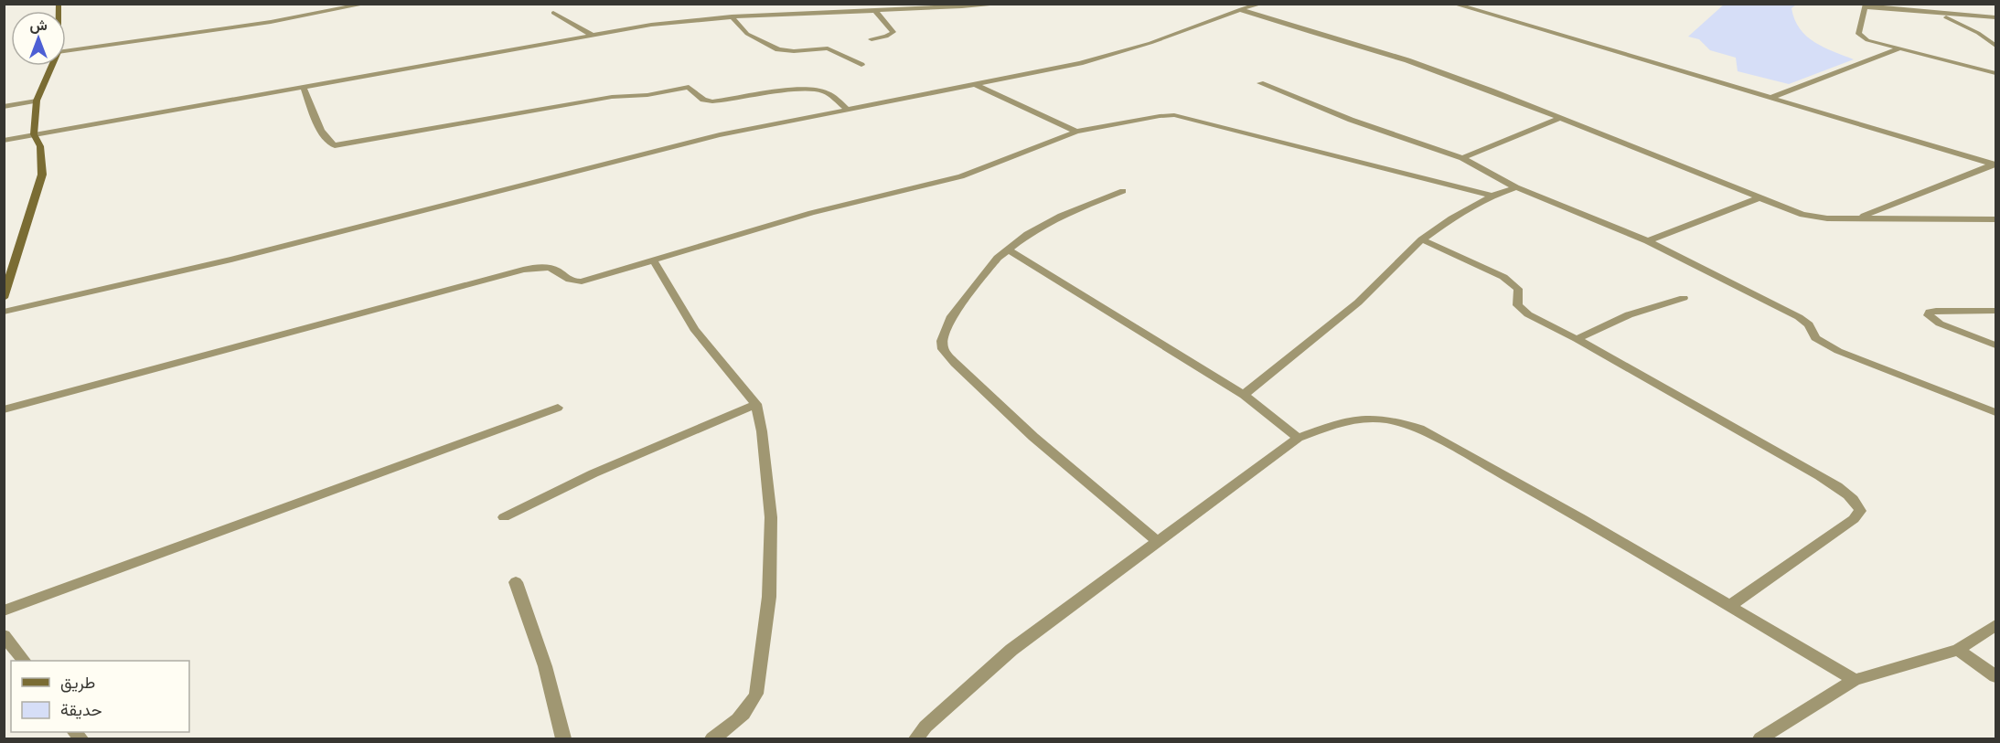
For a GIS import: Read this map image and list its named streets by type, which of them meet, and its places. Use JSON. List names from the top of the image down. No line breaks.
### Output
{"legend":["طريق","حديقة"],"north":"top"}
